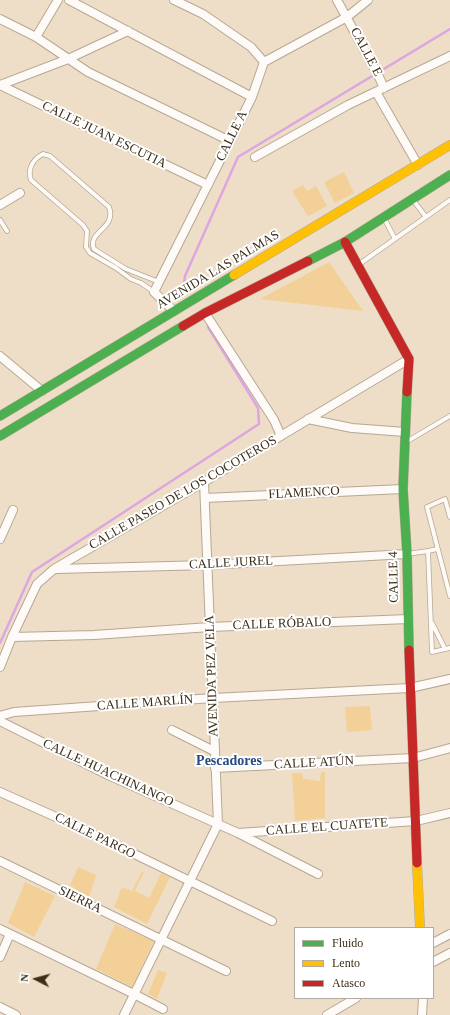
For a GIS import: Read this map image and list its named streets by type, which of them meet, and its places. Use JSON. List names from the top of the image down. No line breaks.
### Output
{"streets":{"main road":["AVENIDA LAS PALMAS","CALLE 4"],"street":["CALLE E","CALLE JUAN ESCUTIA","CALLE A","CALLE PASEO DE LOS COCOTEROS","FLAMENCO","CALLE JUREL","CALLE RÓBALO","AVENIDA PEZ VELA","CALLE MARLÍN","CALLE ATÚN","CALLE HUACHINANGO","CALLE EL CUATETE","CALLE PARGO","SIERRA"]},"crossings":[["CALLE JUAN ESCUTIA","CALLE A"],["CALLE PASEO DE LOS COCOTEROS","CALLE JUREL"],["CALLE PASEO DE LOS COCOTEROS","CALLE 4"],["CALLE PASEO DE LOS COCOTEROS","CALLE RÓBALO"],["CALLE PASEO DE LOS COCOTEROS","AVENIDA PEZ VELA"],["FLAMENCO","CALLE 4"],["FLAMENCO","AVENIDA PEZ VELA"],["CALLE JUREL","CALLE 4"],["CALLE JUREL","AVENIDA PEZ VELA"],["CALLE 4","CALLE RÓBALO"],["CALLE 4","CALLE MARLÍN"],["CALLE 4","CALLE ATÚN"],["CALLE 4","CALLE EL CUATETE"],["CALLE RÓBALO","AVENIDA PEZ VELA"],["AVENIDA PEZ VELA","CALLE MARLÍN"],["AVENIDA PEZ VELA","CALLE ATÚN"],["AVENIDA PEZ VELA","CALLE HUACHINANGO"],["AVENIDA PEZ VELA","CALLE PARGO"],["AVENIDA PEZ VELA","SIERRA"],["CALLE HUACHINANGO","CALLE EL CUATETE"]],"districts":["Pescadores"],"legend":["Fluido","Lento","Atasco"],"north":"left"}
